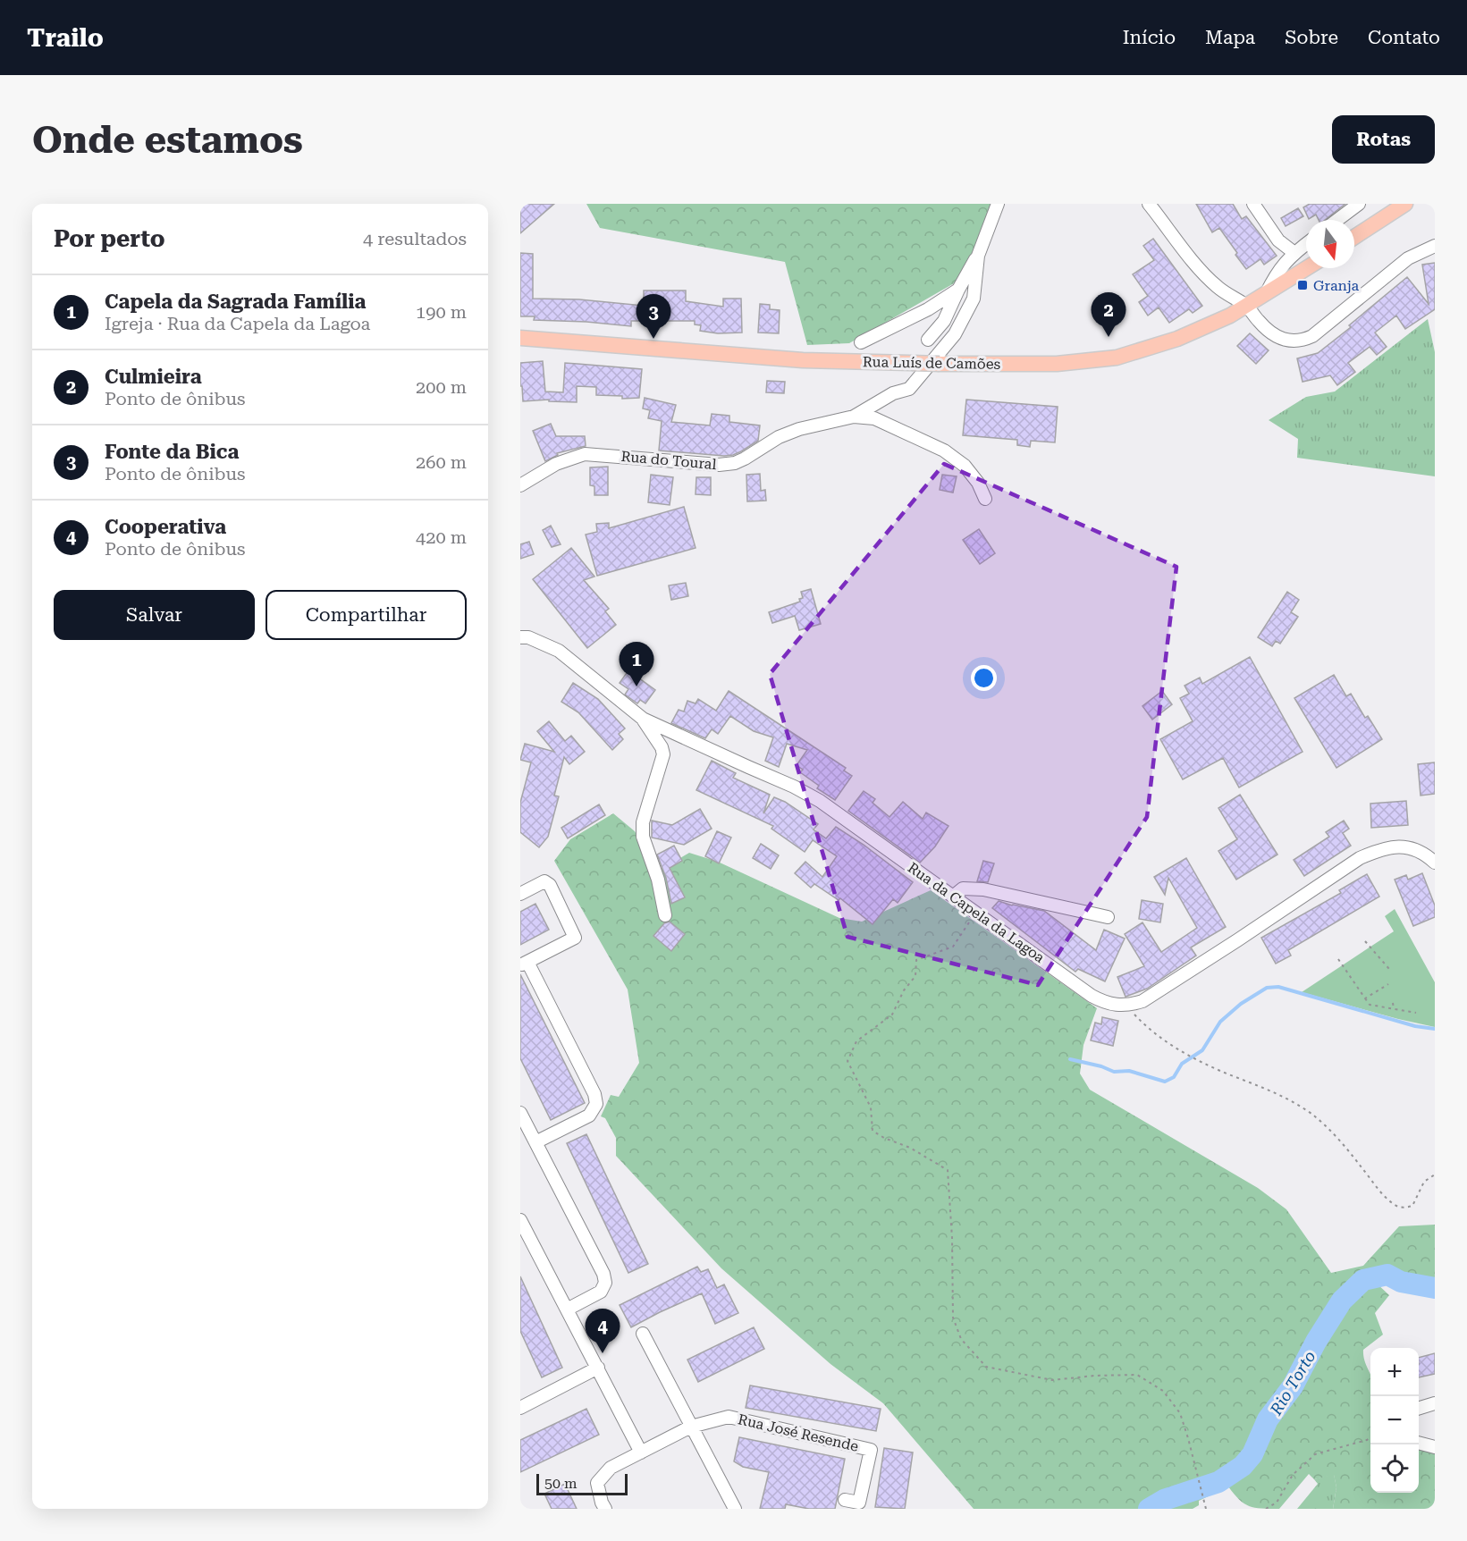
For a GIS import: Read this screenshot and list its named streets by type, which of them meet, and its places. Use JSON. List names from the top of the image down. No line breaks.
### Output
{"streets":{"main road":["Rua Luís de Camões"],"street":["Rua do Toural","Rua da Capela da Lagoa","Rua José Resende"]},"water":["Rio Torto"],"places":{"transit":["Granja"]},"scale_bar":"50 m","north":"bottom","page":{"header":"Trailo","nav":["Início","Mapa","Sobre","Contato"],"buttons":["Rotas",["Salvar","Compartilhar"]],"title":"Onde estamos","heading":["Por perto","4 resultados"],"list":[{"mark":"1","name":"Capela da Sagrada Família","note":"Igreja · Rua da Capela da Lagoa","value":"190 m"},{"mark":"2","name":"Culmieira","note":"Ponto de ônibus","value":"200 m"},{"mark":"3","name":"Fonte da Bica","note":"Ponto de ônibus","value":"260 m"},{"mark":"4","name":"Cooperativa","note":"Ponto de ônibus","value":"420 m"}],"pins":["2","3","1","4"],"map_buttons":["+","−"],"scale":"50 m"}}
